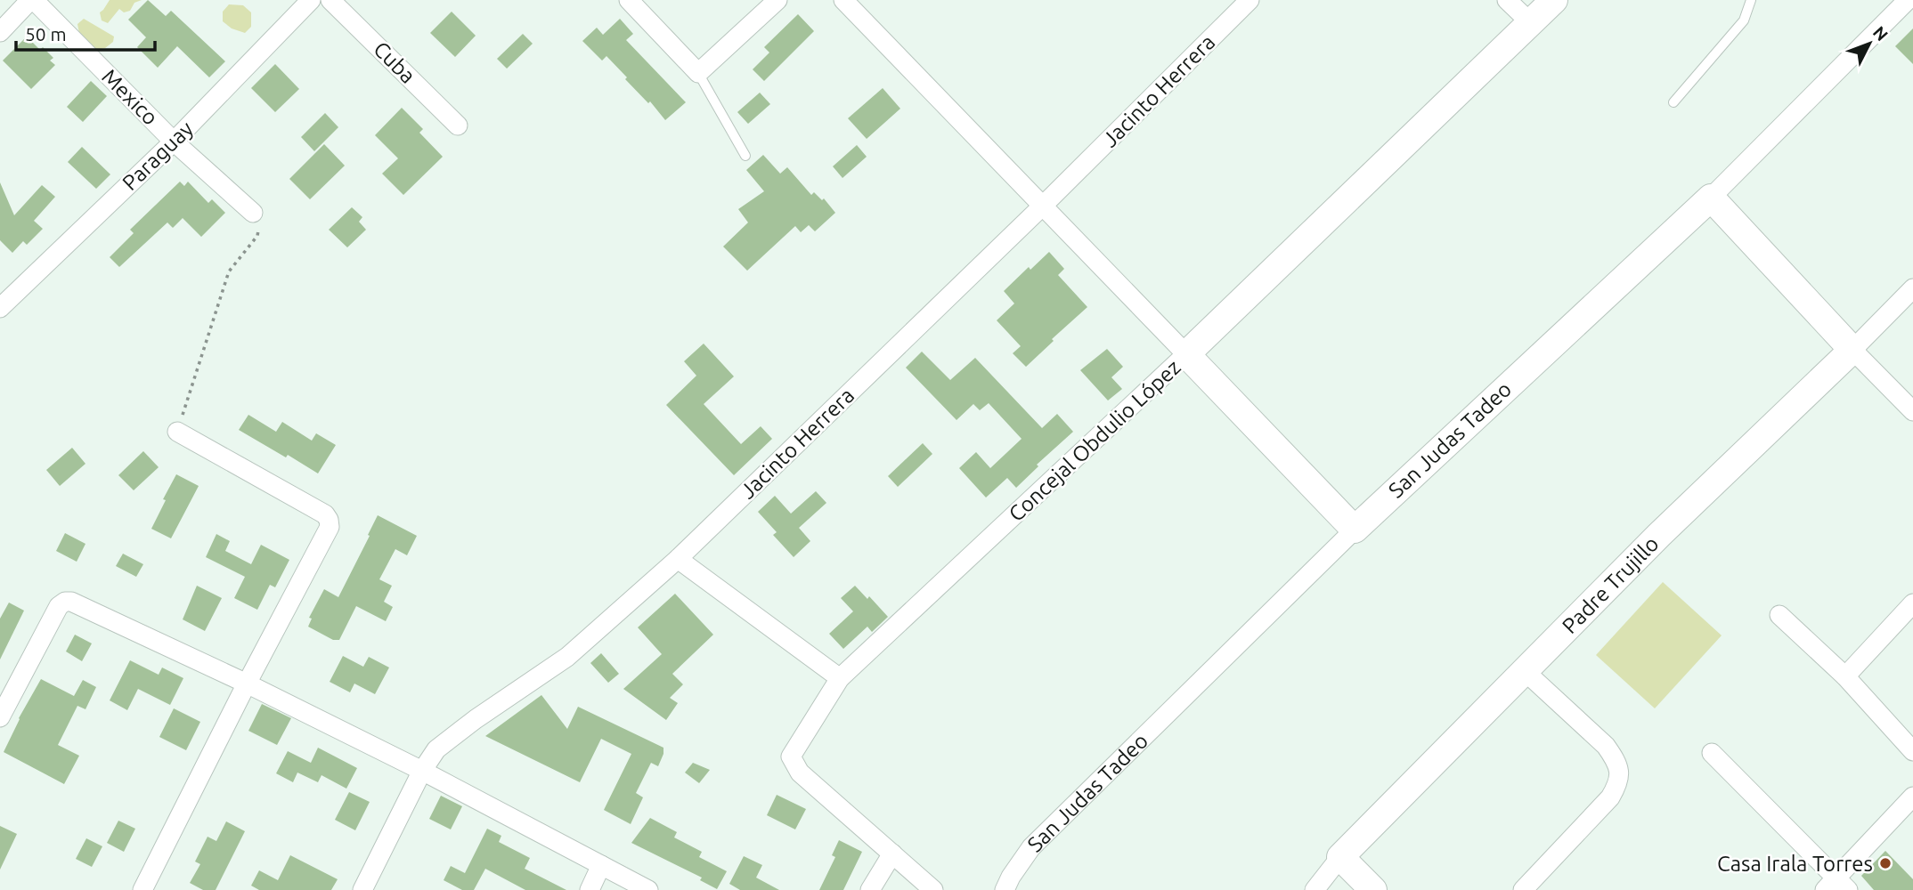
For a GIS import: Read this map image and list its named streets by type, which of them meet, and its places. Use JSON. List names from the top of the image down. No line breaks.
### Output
{"streets":{"street":["Cuba","Jacinto Herrera","Mexico","Paraguay","San Judas Tadeo","Concejal Obdulio López","Padre Trujillo"]},"crossings":[["Mexico","Paraguay"]],"places":["Casa Irala Torres"],"scale_bar":"50 m","north":"top right"}
